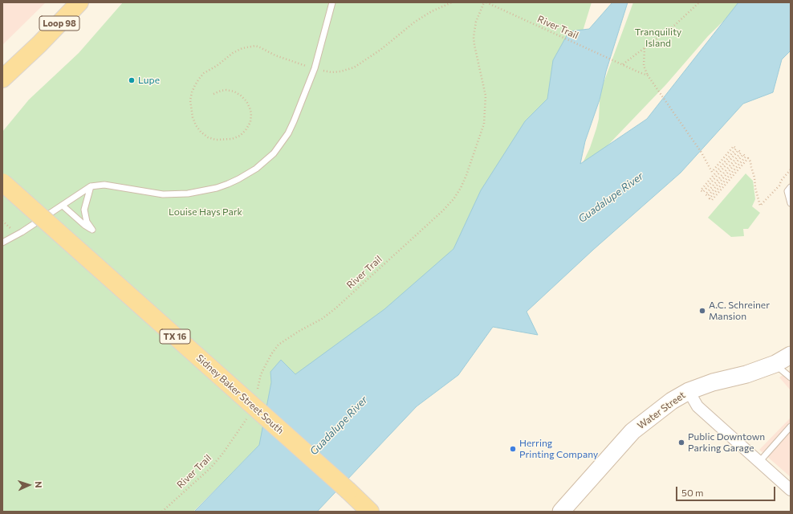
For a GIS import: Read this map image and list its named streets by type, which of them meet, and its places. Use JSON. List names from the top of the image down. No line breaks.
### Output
{"streets":{"main road":["Loop 98","TX 16","Sidney Baker Street South"],"street":["Water Street"],"path":["River Trail"]},"water":["Guadalupe River"],"parks":["Tranquility Island","Louise Hays Park"],"places":["Lupe","A.C. Schreiner Mansion","Public Downtown Parking Garage","Herring Printing Company"],"scale_bar":"50 m","north":"right"}
